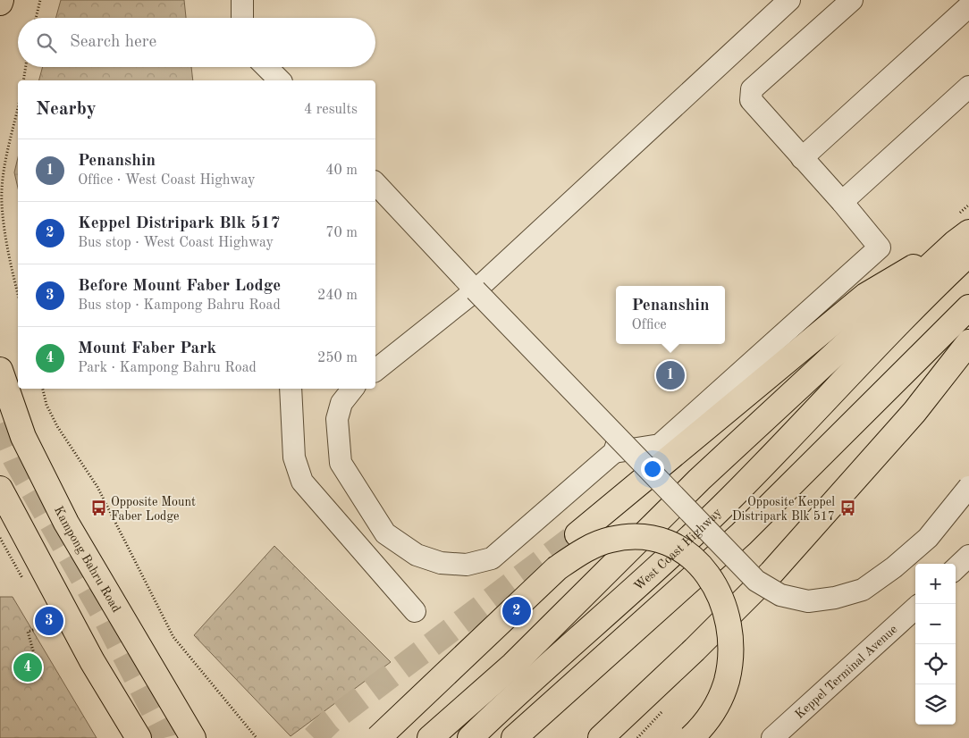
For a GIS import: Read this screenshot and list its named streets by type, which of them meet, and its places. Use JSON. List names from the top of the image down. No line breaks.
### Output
{"streets":{"main road":["West Coast Highway","Kampong Bahru Road"],"lane":["Keppel Terminal Avenue"]},"places":{"bus stop":["Opposite Mount Faber Lodge","Opposite Keppel Distripark Blk 517"]},"page":{"search":"Search here","heading":["Nearby","4 results"],"list":[{"mark":"1","name":"Penanshin","note":"Office · West Coast Highway","value":"40 m"},{"mark":"2","name":"Keppel Distripark Blk 517","note":"Bus stop · West Coast Highway","value":"70 m"},{"mark":"3","name":"Before Mount Faber Lodge","note":"Bus stop · Kampong Bahru Road","value":"240 m"},{"mark":"4","name":"Mount Faber Park","note":"Park · Kampong Bahru Road","value":"250 m"}],"popup":["Penanshin","Office"],"pins":["1","2","3","4"],"map_buttons":["+","−"]}}
